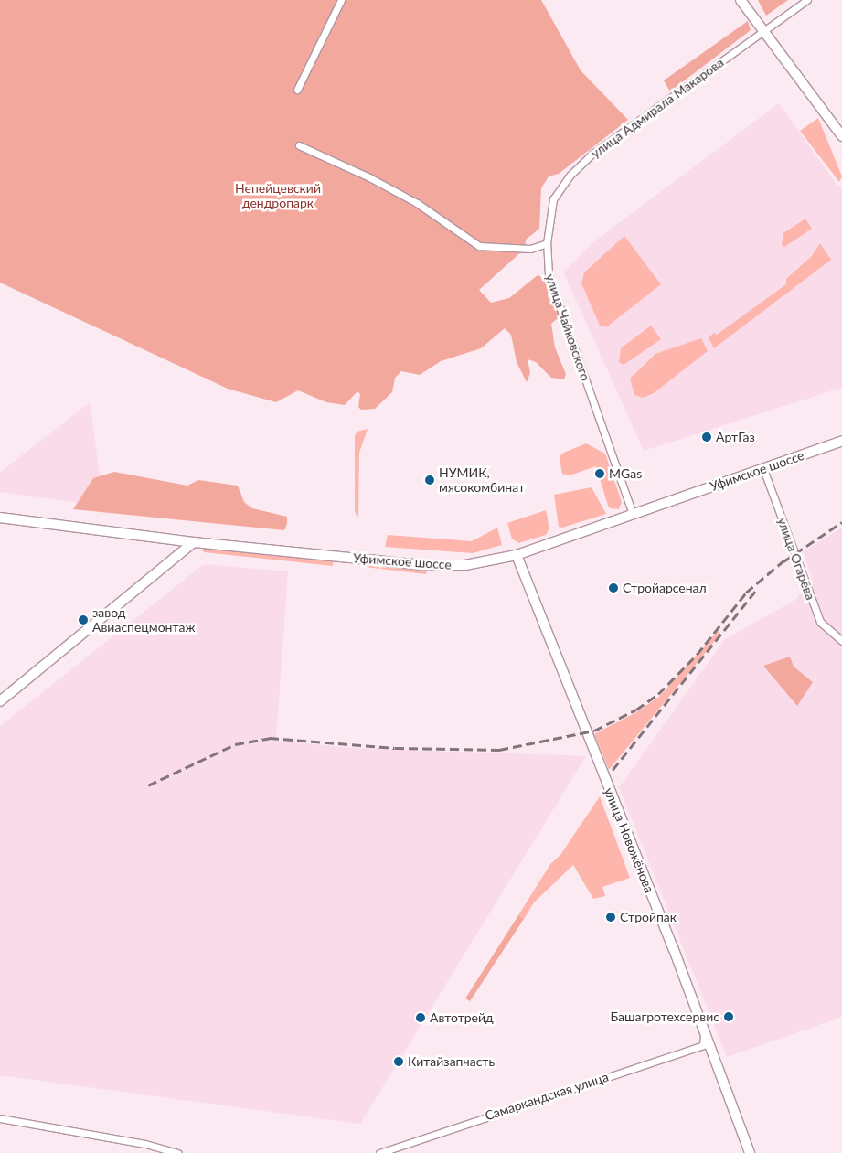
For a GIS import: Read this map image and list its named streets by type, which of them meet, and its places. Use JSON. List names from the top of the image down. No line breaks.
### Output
{"streets":{"main road":["Уфимское шоссе","улица Новожёнова"],"street":["улица Адмирала Макарова","улица Чайковского","улица Огарёва","Самаркандская улица"]},"crossings":[["улица Адмирала Макарова","улица Чайковского"],["улица Чайковского","Уфимское шоссе"],["Уфимское шоссе","улица Огарёва"],["Уфимское шоссе","улица Новожёнова"],["улица Новожёнова","Самаркандская улица"]],"parks":["Непейцевский дендропарк"],"places":["АртГаз","MGas","НУМИК, мясокомбинат","Стройарсенал","завод Авиаспецмонтаж","Стройпак","Башагротехсервис","Автотрейд","Китайзапчасть"]}
